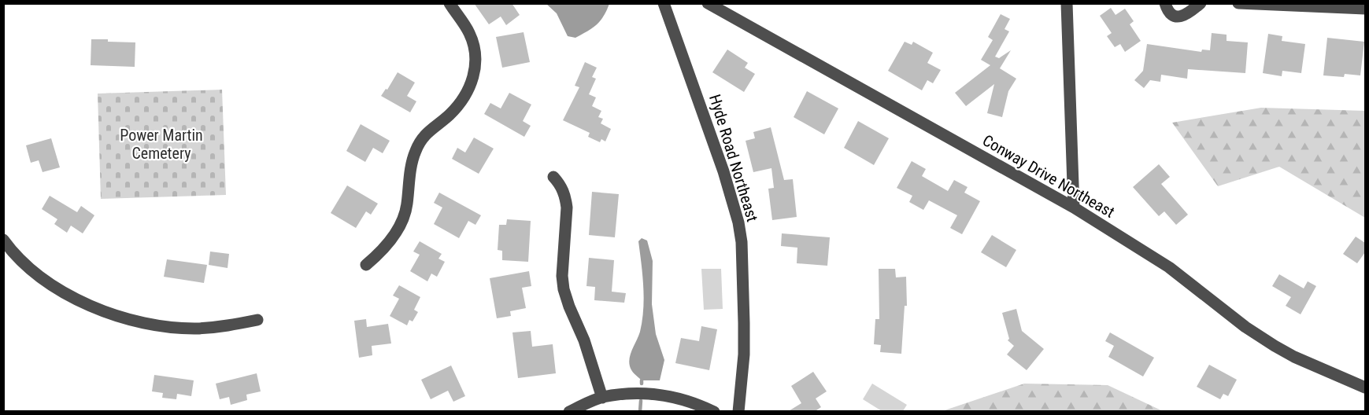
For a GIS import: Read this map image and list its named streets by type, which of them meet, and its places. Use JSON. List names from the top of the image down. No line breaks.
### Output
{"streets":{"street":["Hyde Road Northeast","Conway Drive Northeast"]},"parks":["Power Martin Cemetery"]}
